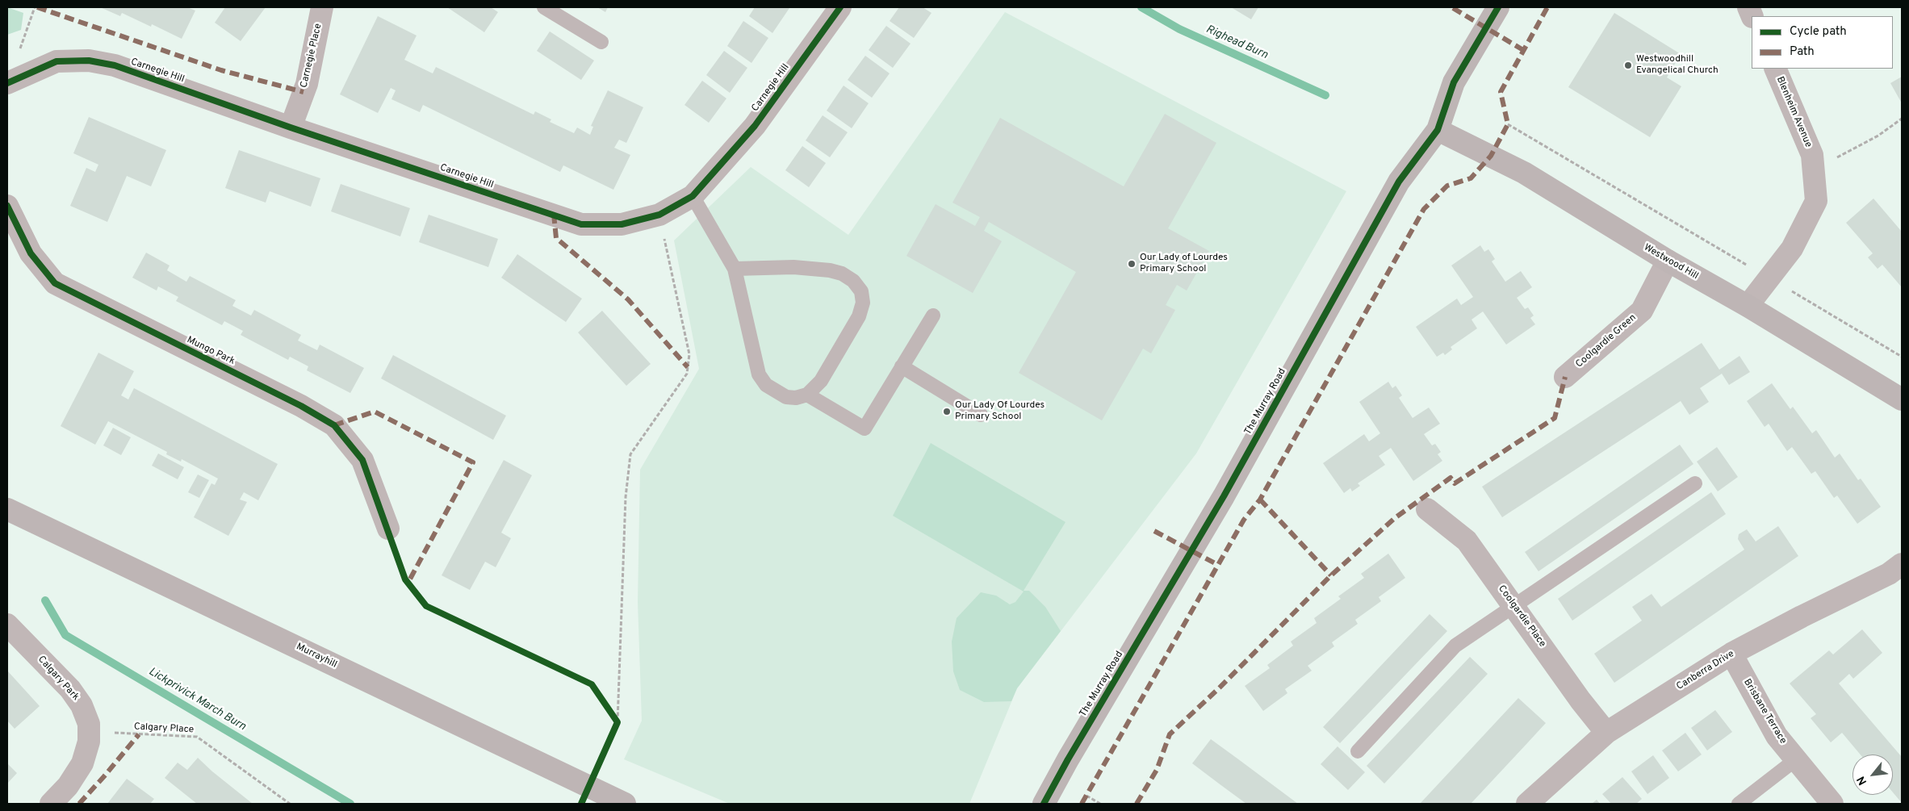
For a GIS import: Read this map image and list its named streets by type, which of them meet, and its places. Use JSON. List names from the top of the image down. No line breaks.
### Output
{"streets":{"street":["Carnegie Place","Carnegie Hill","Blenheim Avenue","Westwood Hill","Coolgardie Green","Mungo Park","The Murray Road","Coolgardie Place","Murrayhill","Canberra Drive","Calgary Park","Brisbane Terrace"],"path":["Calgary Place"]},"crossings":[["Carnegie Place","Carnegie Hill"],["Blenheim Avenue","Westwood Hill"],["Westwood Hill","Coolgardie Green"],["Westwood Hill","The Murray Road"],["Coolgardie Place","Canberra Drive"],["Canberra Drive","Brisbane Terrace"],["Calgary Park","Calgary Place"]],"water":["Righead Burn","Lickprivick March Burn"],"places":["Westwoodhill Evangelical Church","Our Lady of Lourdes Primary School","Our Lady Of Lourdes Primary School"],"legend":["Cycle path","Path"],"north":"bottom left"}
